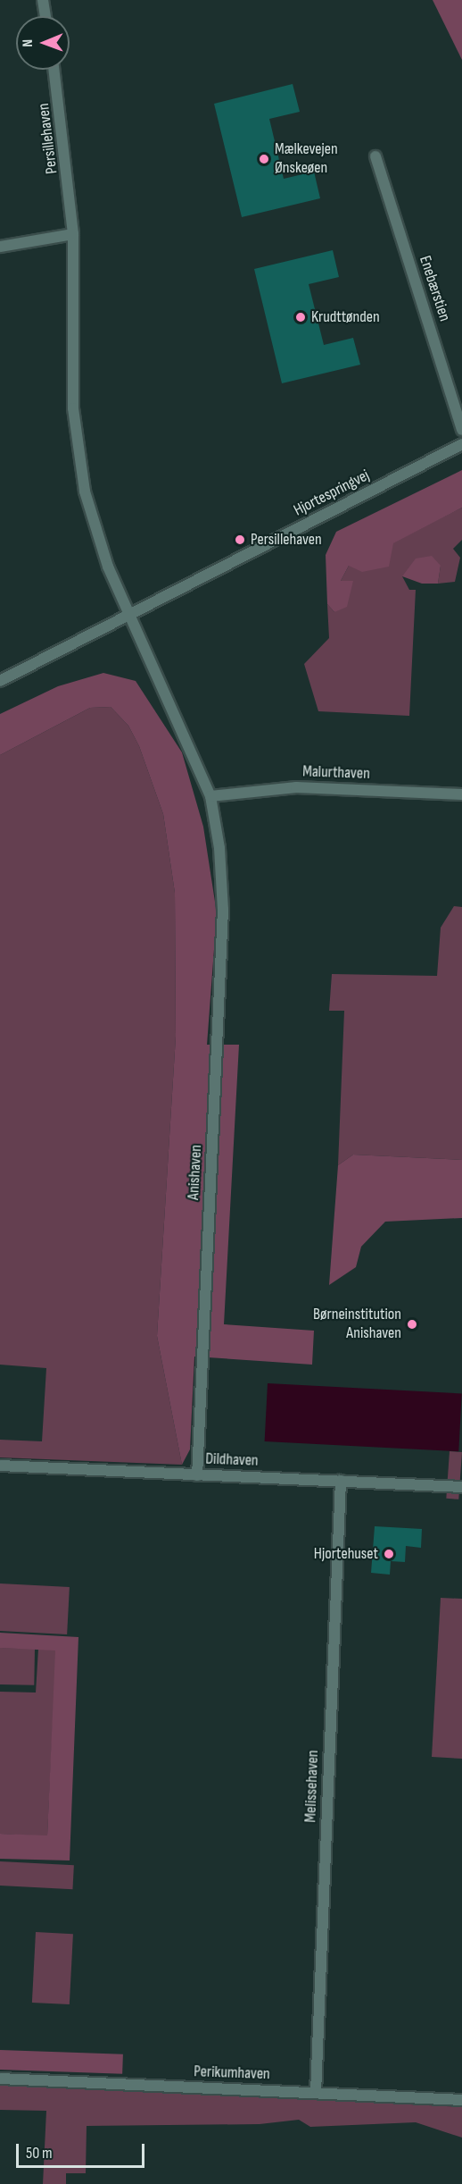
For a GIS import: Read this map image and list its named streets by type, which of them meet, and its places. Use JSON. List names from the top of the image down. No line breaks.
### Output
{"streets":{"street":["Persillehaven","Enebærstien","Hjortespringvej","Malurthaven","Anishaven","Dildhaven","Melissehaven","Perikumhaven"]},"crossings":[["Persillehaven","Hjortespringvej"],["Malurthaven","Anishaven"],["Anishaven","Dildhaven"],["Dildhaven","Melissehaven"],["Melissehaven","Perikumhaven"]],"places":["Mælkevejen Ønskeøen","Krudttønden","Persillehaven","Børneinstitution Anishaven","Hjortehuset"],"scale_bar":"50 m","north":"left"}
